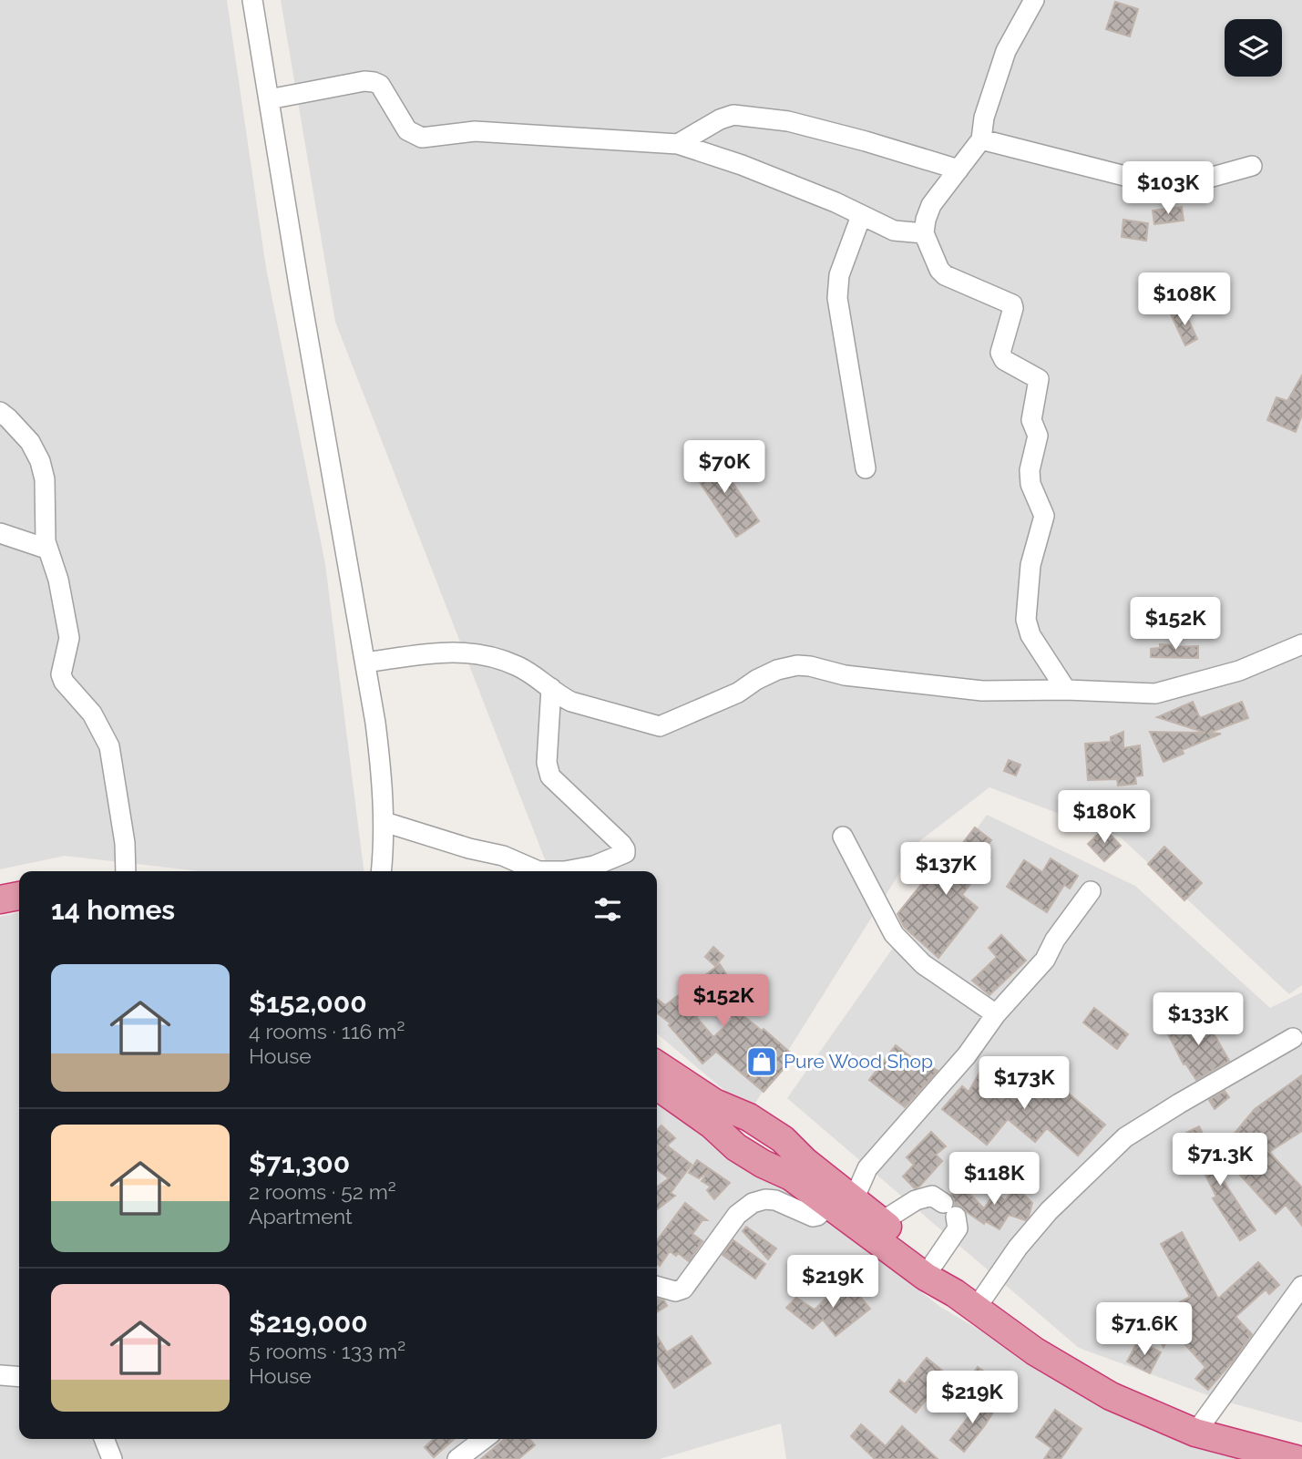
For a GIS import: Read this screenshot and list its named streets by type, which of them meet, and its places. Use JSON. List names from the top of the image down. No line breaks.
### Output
{"places":{"shop":["Pure Wood Shop"]},"page":{"price":["$103K","$108K","$70K","$152K","$180K","$137K","$152K","$133K","$173K","$71.3K","$118K","$219K","$71.6K","$219K"],"heading":"14 homes","list":[{"name":"$152,000","note":"4 rooms · 116 m² · House"},{"name":"$71,300","note":"2 rooms · 52 m² · Apartment"},{"name":"$219,000","note":"5 rooms · 133 m² · House"}]}}
